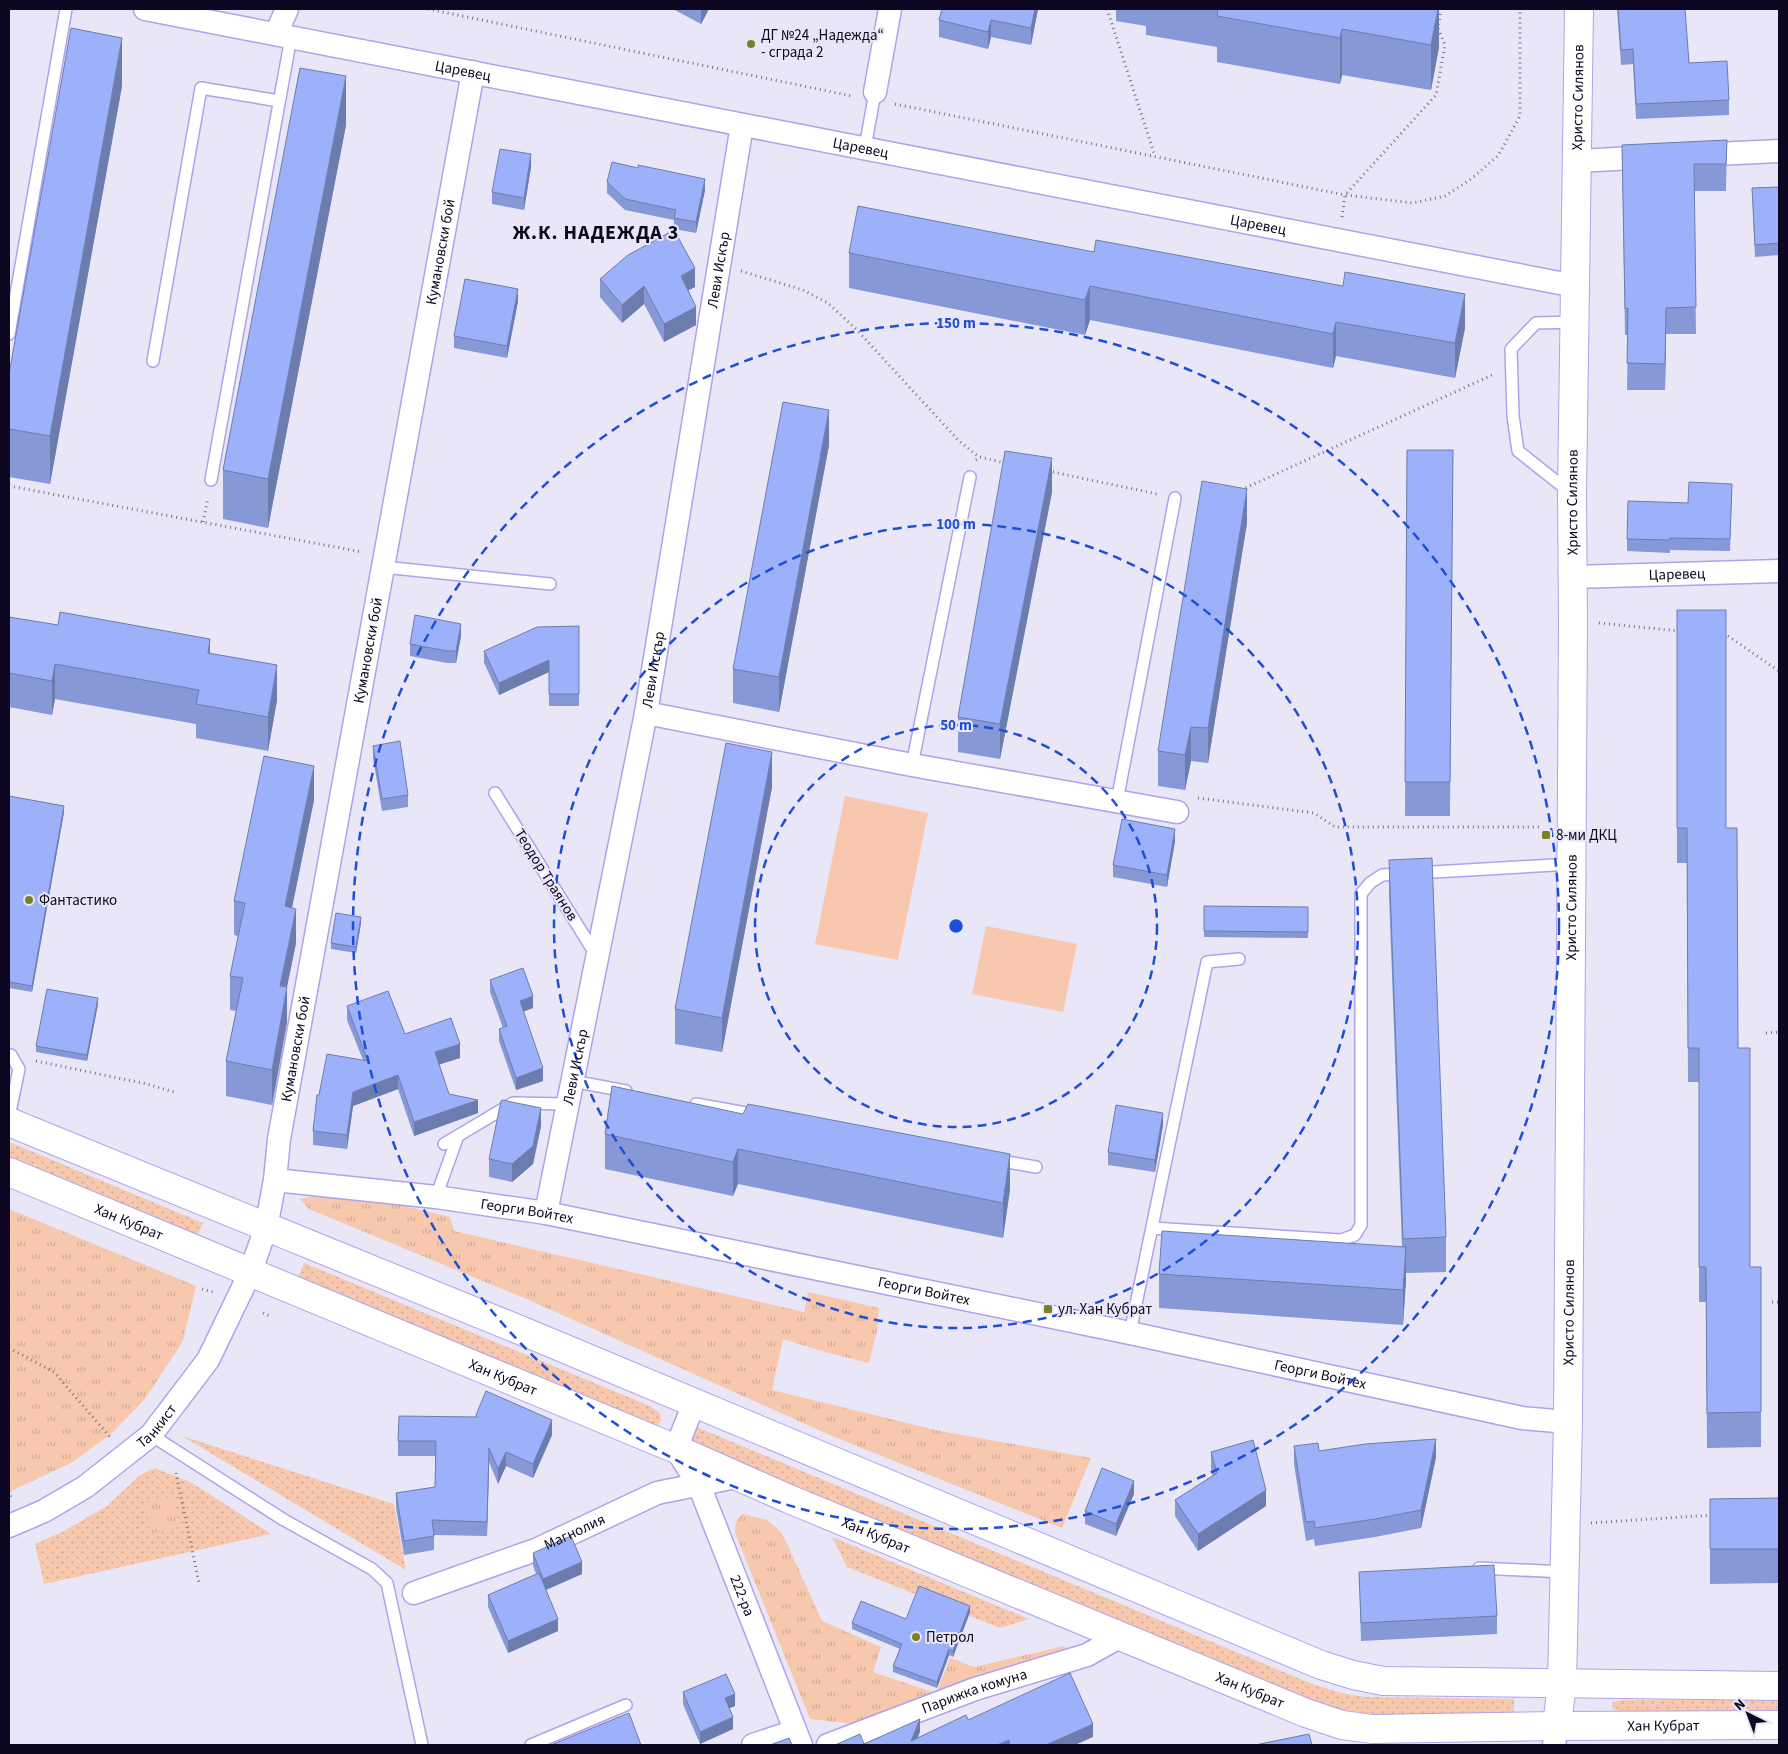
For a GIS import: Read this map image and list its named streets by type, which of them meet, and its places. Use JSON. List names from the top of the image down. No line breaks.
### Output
{"streets":{"street":["Царевец","Христо Силянов","Кумановски бой","Леви Искър","Георги Войтех","Хан Кубрат","Танкист","Магнолия","222-ра","Парижка комуна"],"lane":["Теодор Траянов"]},"crossings":[["Царевец","Христо Силянов"],["Царевец","Кумановски бой"],["Царевец","Леви Искър"],["Христо Силянов","Георги Войтех"],["Христо Силянов","Хан Кубрат"],["Кумановски бой","Георги Войтех"],["Кумановски бой","Танкист"],["Леви Искър","Теодор Траянов"],["Леви Искър","Георги Войтех"],["Хан Кубрат","Танкист"],["Хан Кубрат","Магнолия"],["Хан Кубрат","222-ра"],["Хан Кубрат","Парижка комуна"],["Магнолия","222-ра"]],"districts":["Ж.К. НАДЕЖДА 3"],"places":{"other":["ДГ №24 „Надежда“ - сграда 2","Фантастико","Петрол"],"transit":["8-ми ДКЦ","ул. Хан Кубрат"]},"north":"top left","rings":["150 m","100 m","50 m"]}
